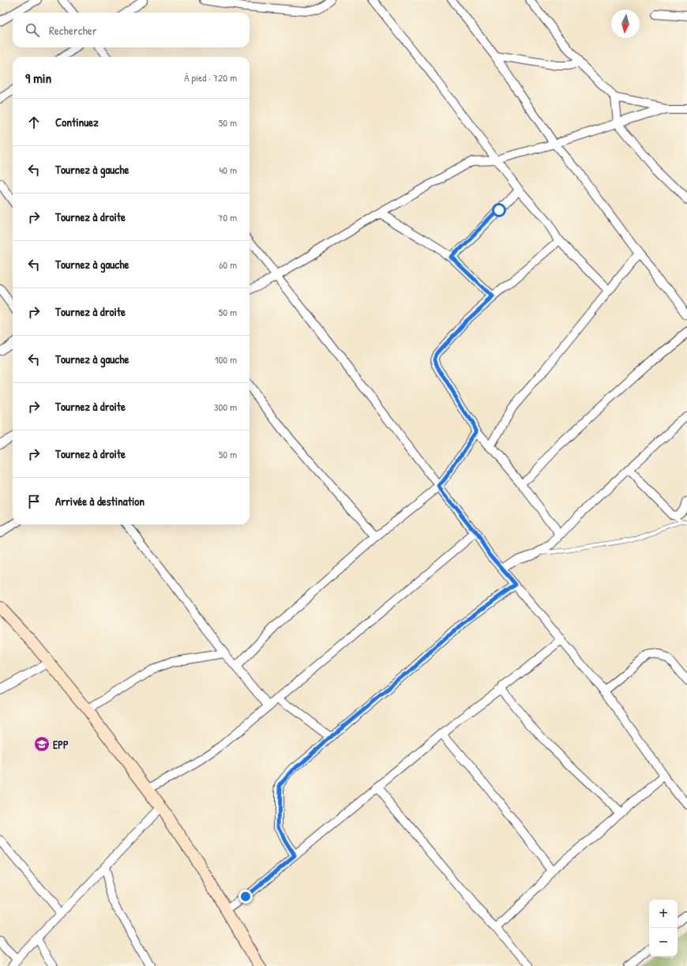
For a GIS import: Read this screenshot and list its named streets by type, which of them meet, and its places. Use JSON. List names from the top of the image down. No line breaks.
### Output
{"places":{"school or university":["EPP"]},"north":"bottom","page":{"search":"Rechercher","heading":["9 min","À pied · 720 m"],"list":[["Continuez","50 m"],["Tournez à gauche","40 m"],["Tournez à droite","70 m"],["Tournez à gauche","60 m"],["Tournez à droite","50 m"],["Tournez à gauche","100 m"],["Tournez à droite","300 m"],["Tournez à droite","50 m"],"Arrivée à destination"],"map_buttons":["+","−"]}}
